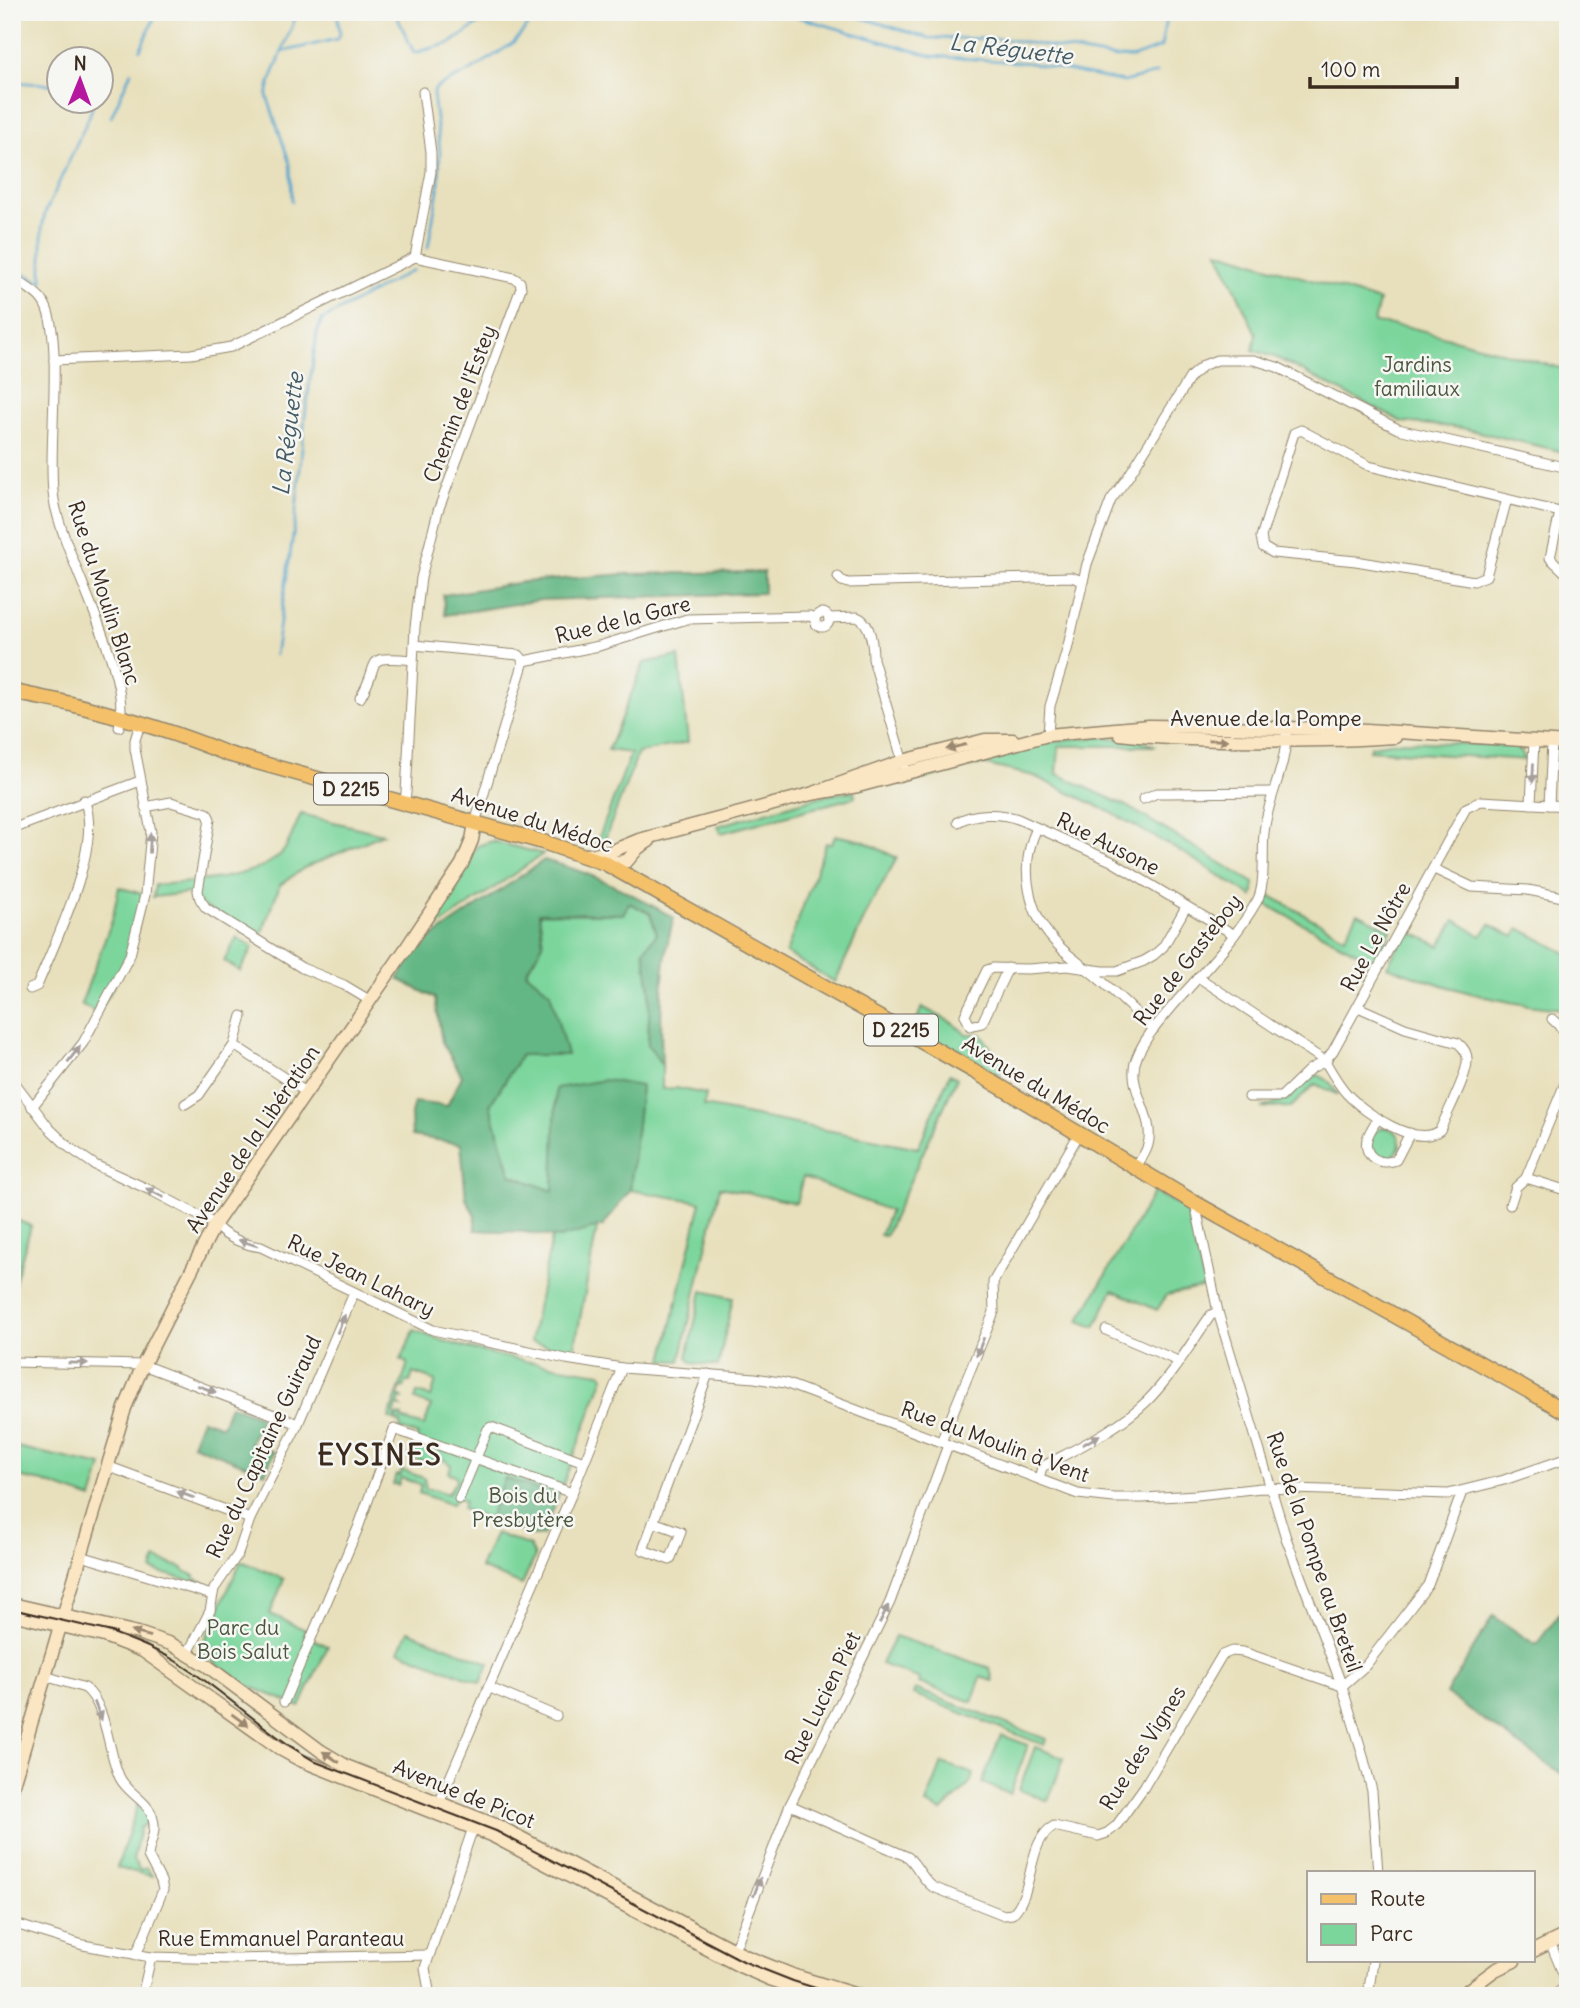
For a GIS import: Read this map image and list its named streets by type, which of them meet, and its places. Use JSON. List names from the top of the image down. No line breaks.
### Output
{"streets":{"main road":["D 2215","Avenue du Médoc"],"street":["Chemin de l'Estey","Rue du Moulin Blanc","Rue de la Gare","Avenue de la Pompe","Rue Ausone","Rue Le Nôtre","Rue de Gasteboy","Avenue de la Libération","Rue Jean Lahary","Rue du Moulin à Vent","Rue du Capitaine Guiraud","Rue de la Pompe au Breteil","Rue Lucien Piet","Rue des Vignes","Avenue de Picot","Rue Emmanuel Paranteau"]},"crossings":[["Chemin de l'Estey","Rue de la Gare"],["Rue du Moulin Blanc","Avenue du Médoc"],["Rue de la Gare","Avenue de la Pompe"],["Avenue de la Pompe","Avenue du Médoc"],["Avenue de la Pompe","Rue de Gasteboy"],["Avenue du Médoc","Rue de Gasteboy"],["Avenue du Médoc","Avenue de la Libération"],["Avenue du Médoc","Rue de la Pompe au Breteil"],["Avenue du Médoc","Rue Lucien Piet"],["Rue Ausone","Rue de Gasteboy"],["Avenue de la Libération","Rue Jean Lahary"],["Avenue de la Libération","Avenue de Picot"],["Rue Jean Lahary","Rue du Moulin à Vent"],["Rue Jean Lahary","Rue du Capitaine Guiraud"],["Rue du Moulin à Vent","Rue de la Pompe au Breteil"],["Rue du Moulin à Vent","Rue Lucien Piet"],["Rue du Capitaine Guiraud","Avenue de Picot"],["Rue de la Pompe au Breteil","Rue des Vignes"],["Rue Lucien Piet","Rue des Vignes"],["Rue Lucien Piet","Avenue de Picot"]],"one_way":["Rue Jean Lahary","Rue du Capitaine Guiraud"],"districts":["EYSINES"],"water":["La Réguette"],"parks":["Jardins familiaux","Bois du Presbytère","Parc du Bois Salut"],"legend":["Route","Parc"],"scale_bar":"100 m","north":"top"}
